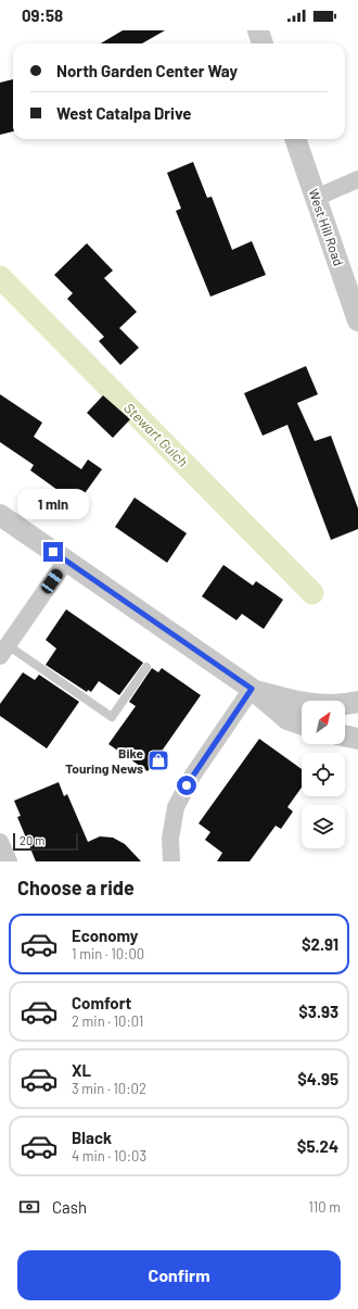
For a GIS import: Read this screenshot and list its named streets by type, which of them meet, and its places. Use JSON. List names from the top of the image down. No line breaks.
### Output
{"streets":{"street":["West Hill Road"]},"water":["Stewart Gulch"],"places":{"shop":["Bike Touring News"]},"scale_bar":"20 m","north":"top right","page":{"status":"09:58","banner":["North Garden Center Way","West Catalpa Drive"],"bubble":"1 min","scale":"20 m","heading":"Choose a ride","list":[{"name":"Economy","note":"1 min · 10:00","value":"$2.91"},{"name":"Comfort","note":"2 min · 10:01","value":"$3.93"},{"name":"XL","note":"3 min · 10:02","value":"$4.95"},{"name":"Black","note":"4 min · 10:03","value":"$5.24"}],"pay":["Cash","110 m"],"buttons":"Confirm"}}
